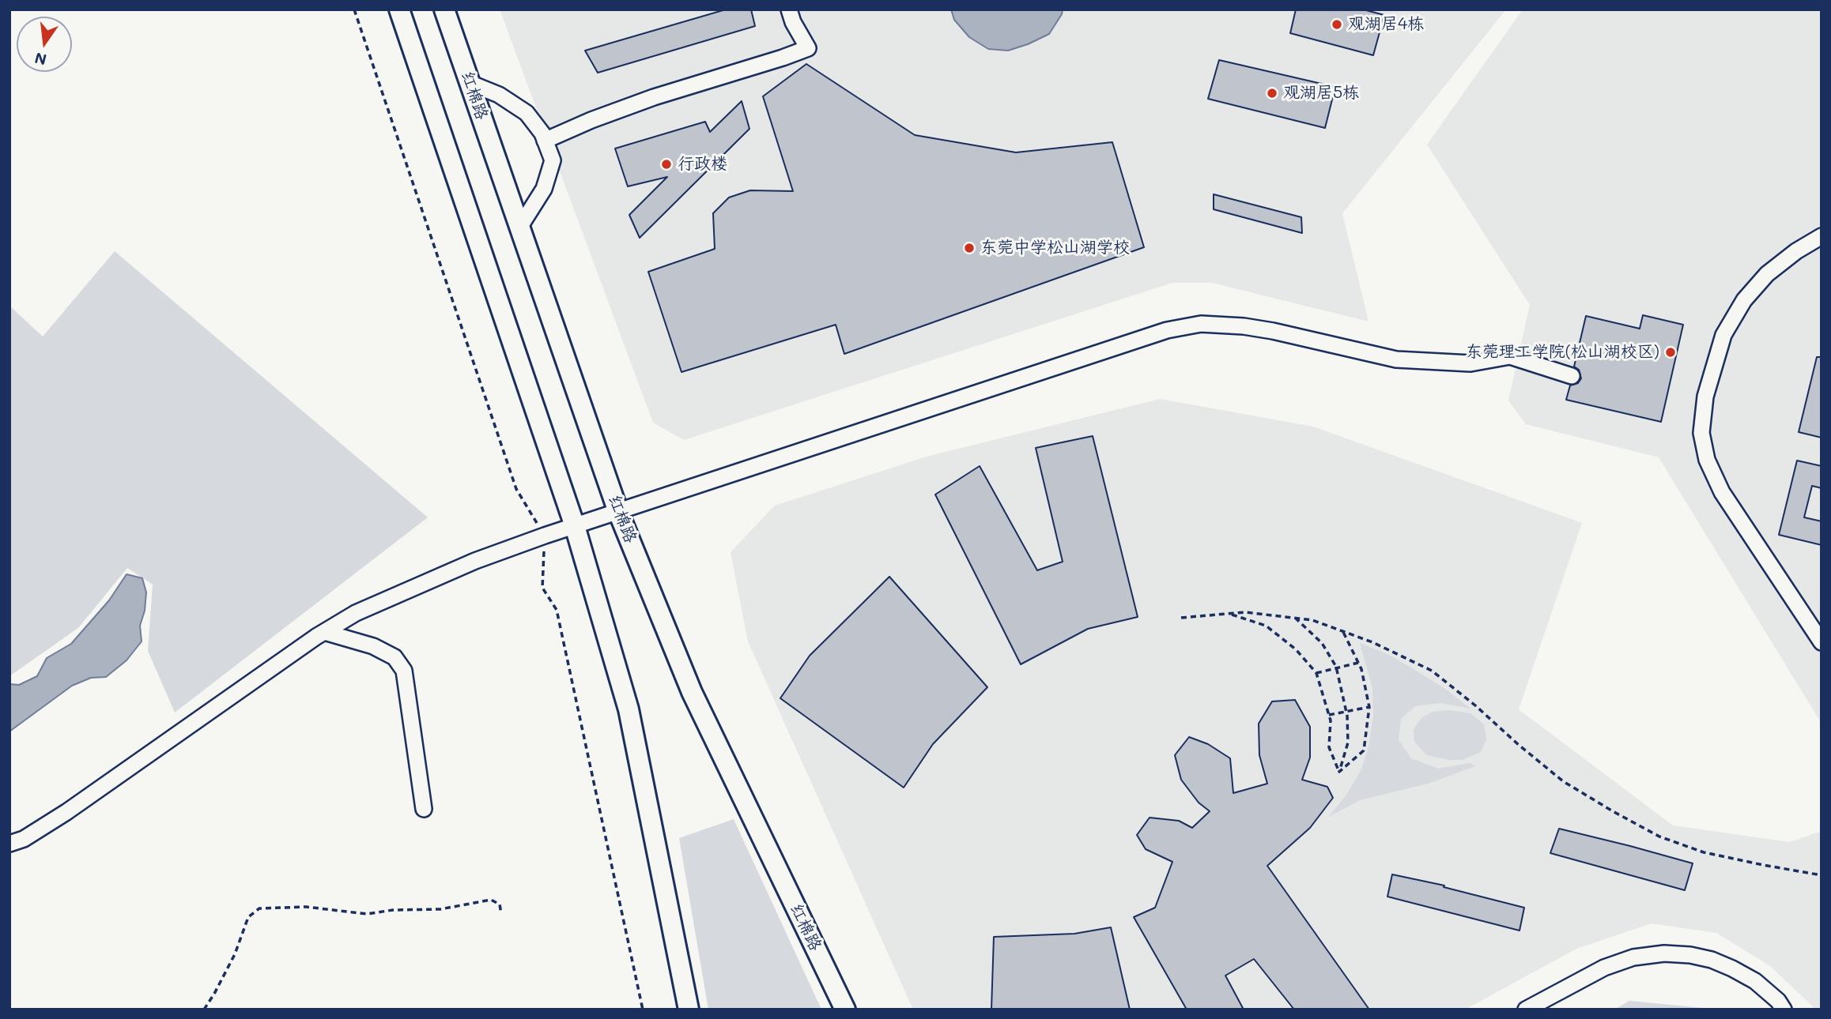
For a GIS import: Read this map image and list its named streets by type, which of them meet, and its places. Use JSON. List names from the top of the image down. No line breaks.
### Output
{"streets":{"main road":["红棉路"]},"places":["观湖居4栋","观湖居5栋","行政楼","东莞中学松山湖学校","东莞理工学院(松山湖校区)"],"north":"bottom"}
